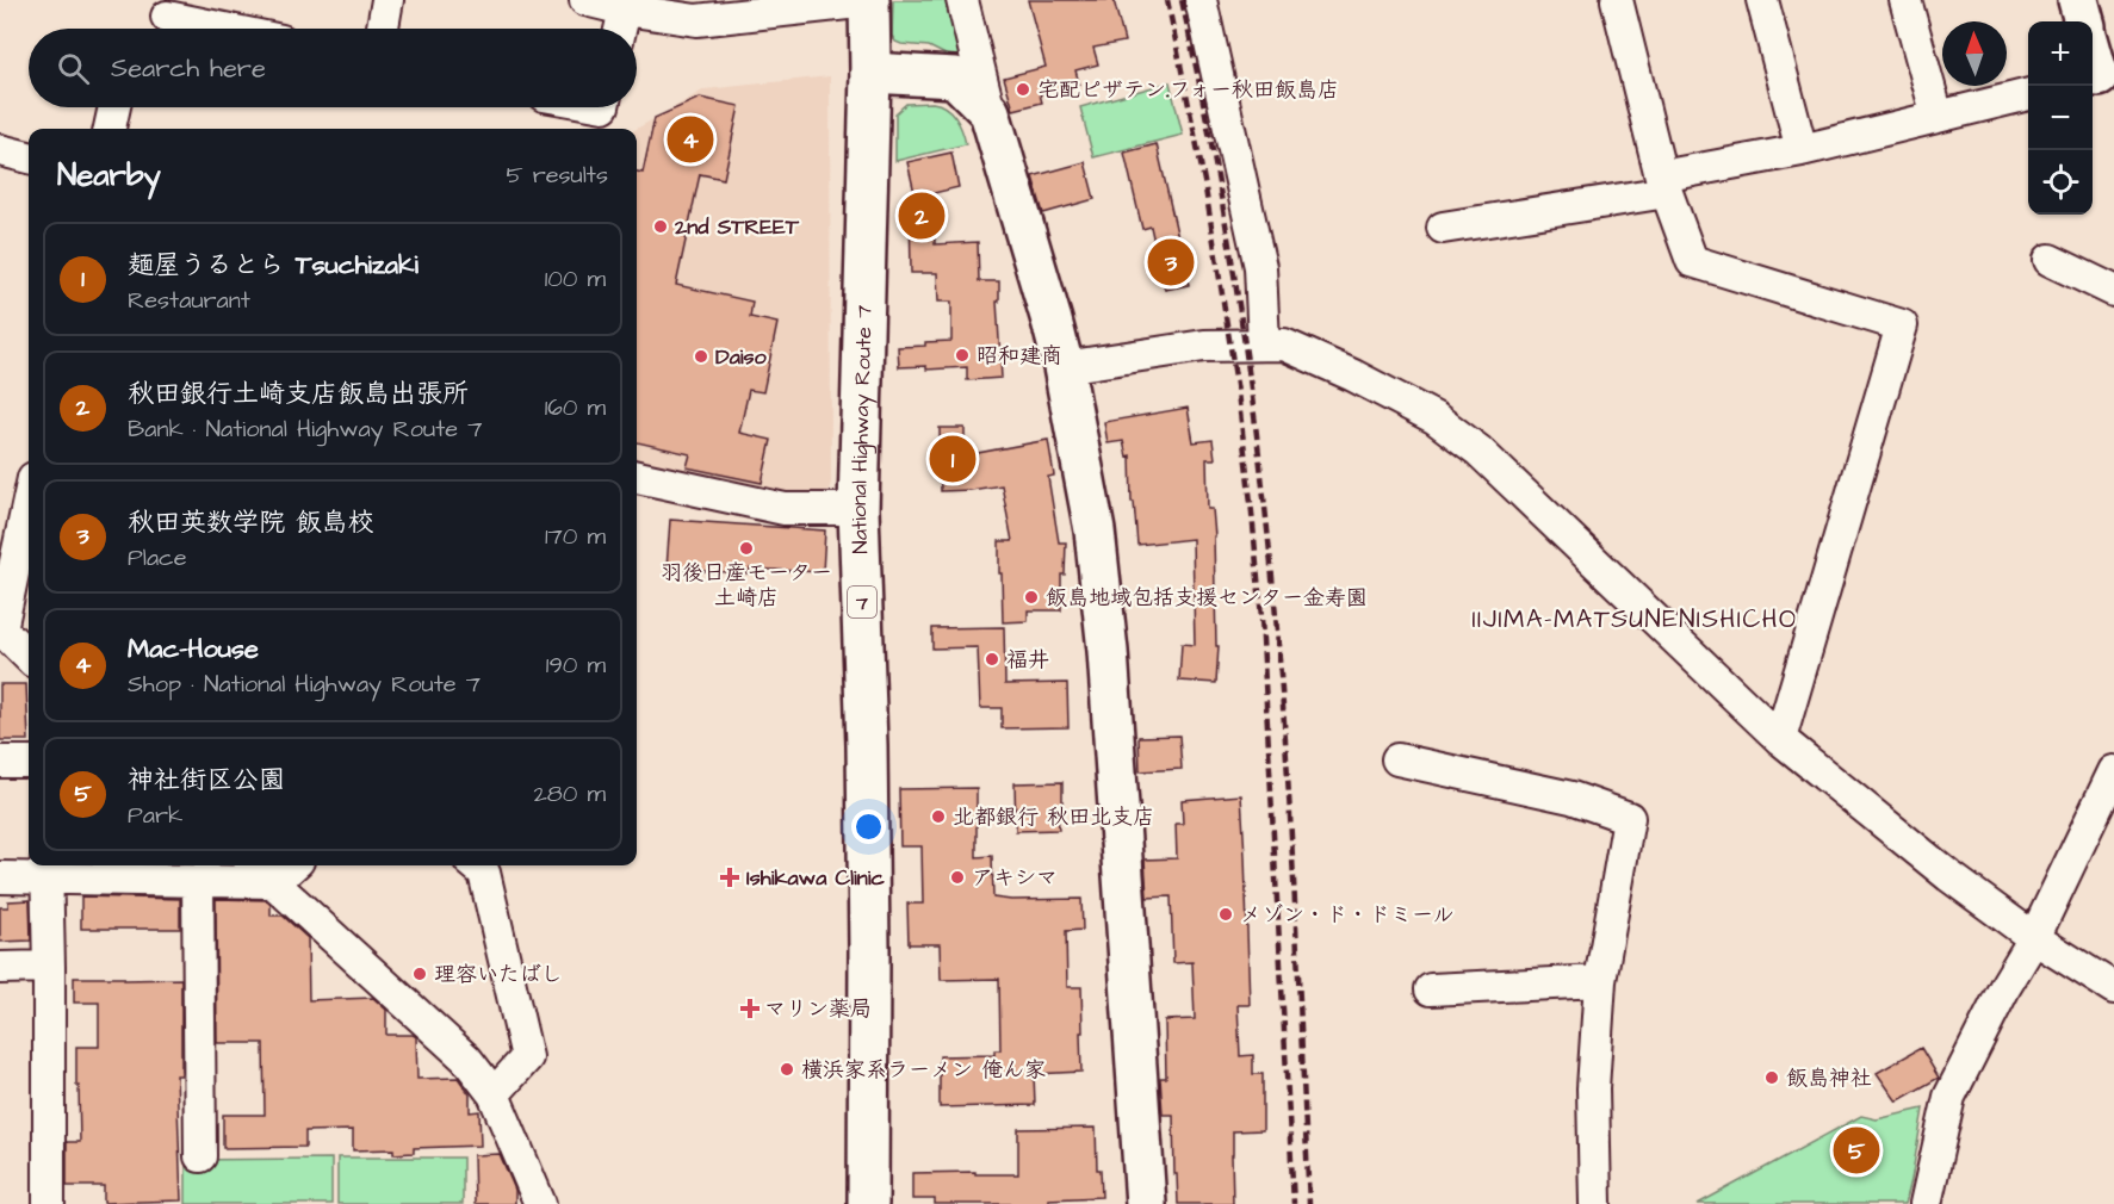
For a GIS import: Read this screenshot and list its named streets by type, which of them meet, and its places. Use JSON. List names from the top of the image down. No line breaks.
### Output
{"streets":{"main road":["National Highway Route 7","7"]},"districts":["IIJIMA-MATSUNENISHICHO"],"places":{"other":["宅配ピザテン.フォー秋田飯島店","2nd STREET","昭和建商","Daiso","羽後日産モーター 土崎店","飯島地域包括支援センター金寿園","福井","北都銀行 秋田北支店","アキシマ","メゾン・ド・ドミール","理容いたばし","横浜家系ラーメン 俺ん家","飯島神社"],"health":["Ishikawa Clinic","マリン薬局"]},"north":"top","page":{"map_buttons":["+","−"],"search":"Search here","pins":["4","2","3","1","5"],"heading":["Nearby","5 results"],"list":[{"mark":"1","name":"麺屋うるとら Tsuchizaki","note":"Restaurant","value":"100 m"},{"mark":"2","name":"秋田銀行土崎支店飯島出張所","note":"Bank · National Highway Route 7","value":"160 m"},{"mark":"3","name":"秋田英数学院 飯島校","note":"Place","value":"170 m"},{"mark":"4","name":"Mac-House","note":"Shop · National Highway Route 7","value":"190 m"},{"mark":"5","name":"神社街区公園","note":"Park","value":"280 m"}]}}
